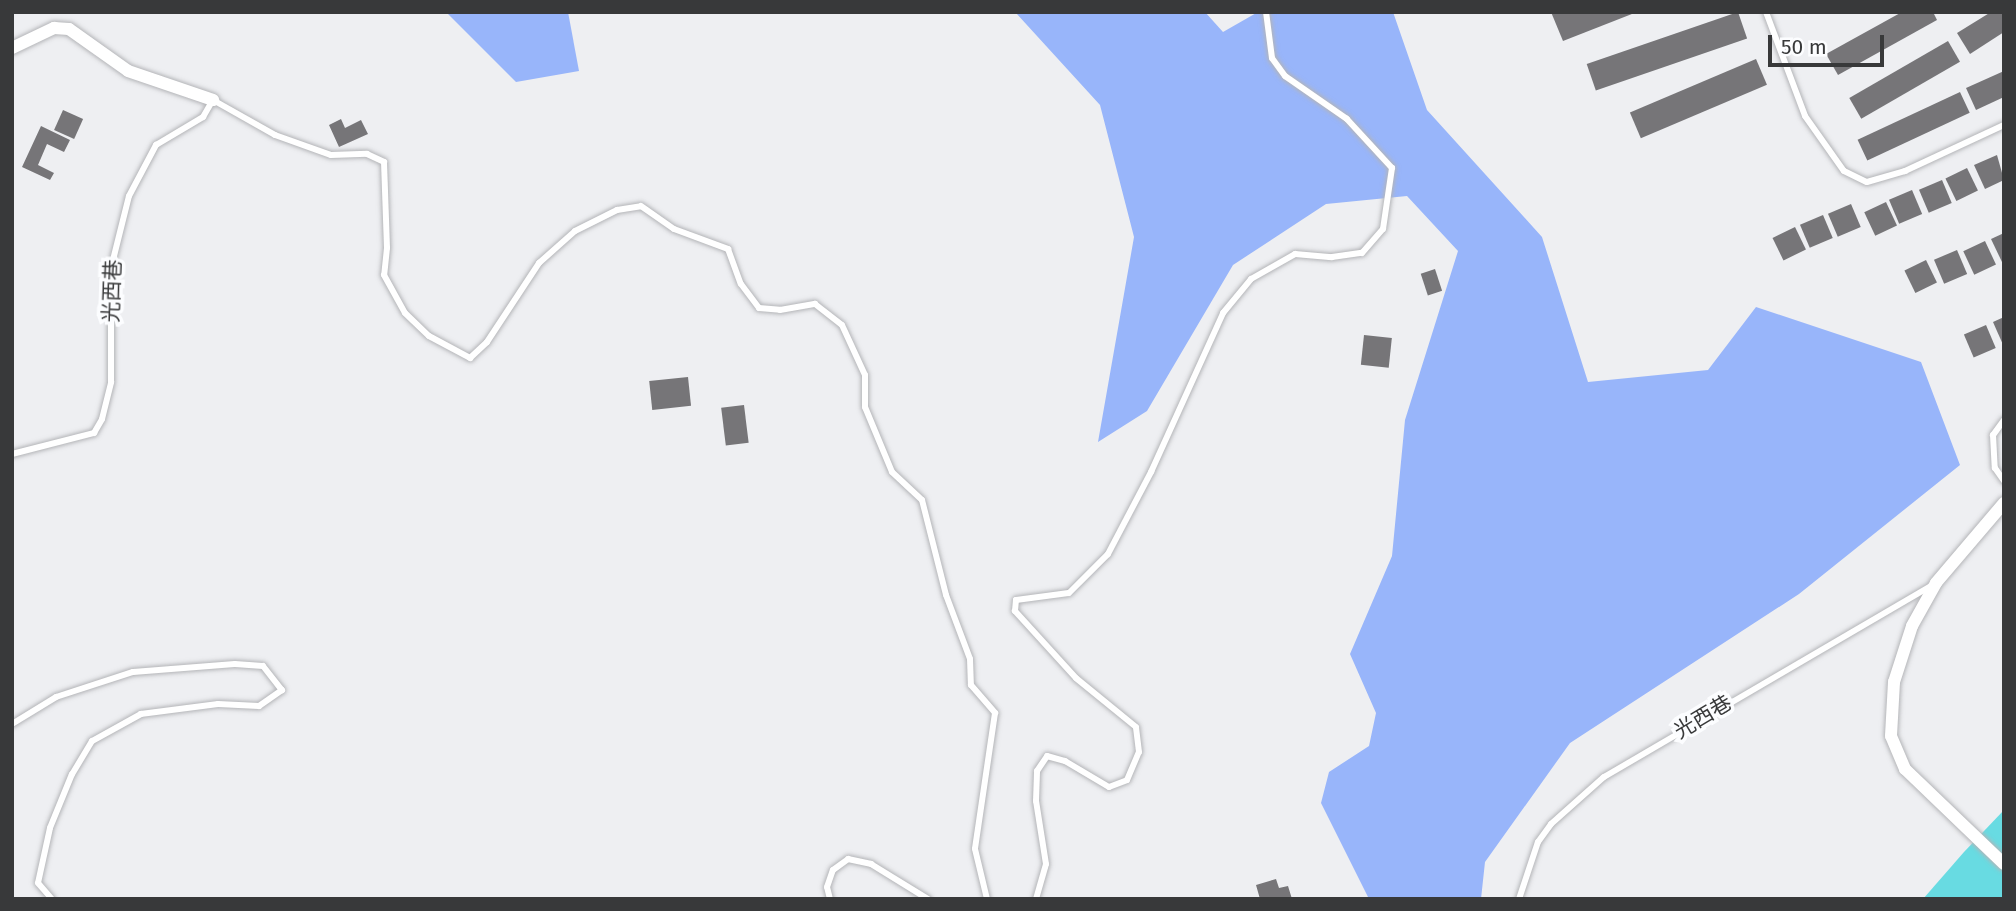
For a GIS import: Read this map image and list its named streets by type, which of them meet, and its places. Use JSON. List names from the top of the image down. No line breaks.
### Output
{"streets":{"street":["光西巷"]},"scale_bar":"50 m"}
